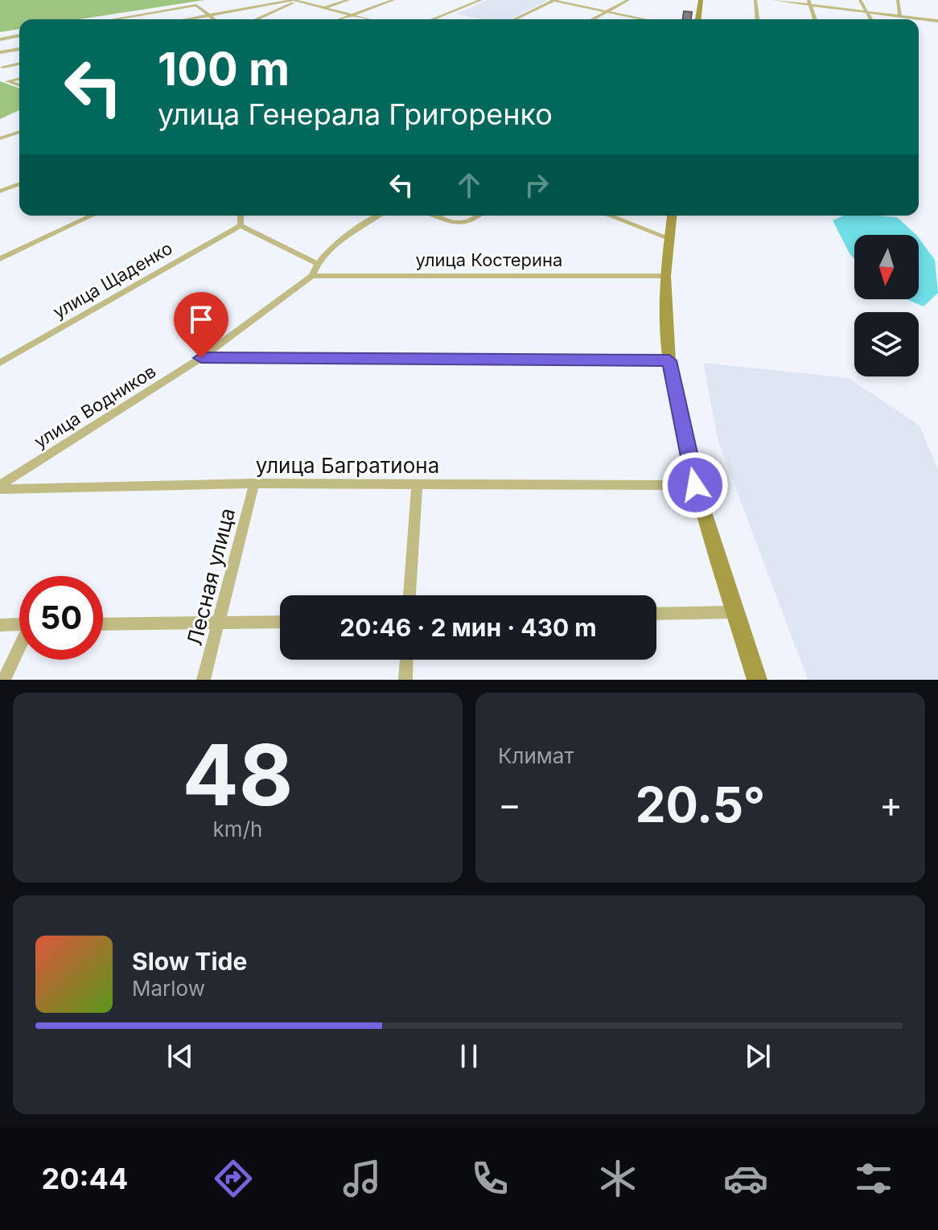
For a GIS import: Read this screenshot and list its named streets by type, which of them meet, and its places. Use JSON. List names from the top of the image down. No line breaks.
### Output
{"streets":{"street":["улица Костерина","улица Щаденко","улица Водников","улица Багратиона","Лесная улица"]},"crossings":[["улица Костерина","улица Водников"],["улица Водников","улица Багратиона"],["улица Багратиона","Лесная улица"]],"north":"bottom","page":{"turn":["100 m","улица Генерала Григоренко"],"limit":"50","trip":"20:46 · 2 мин · 430 m","tile":[["48","km/h"],"Климат"],"heat":["−","20.5°","+"],"song":["Slow Tide","Marlow"],"tabs":"20:44"}}
